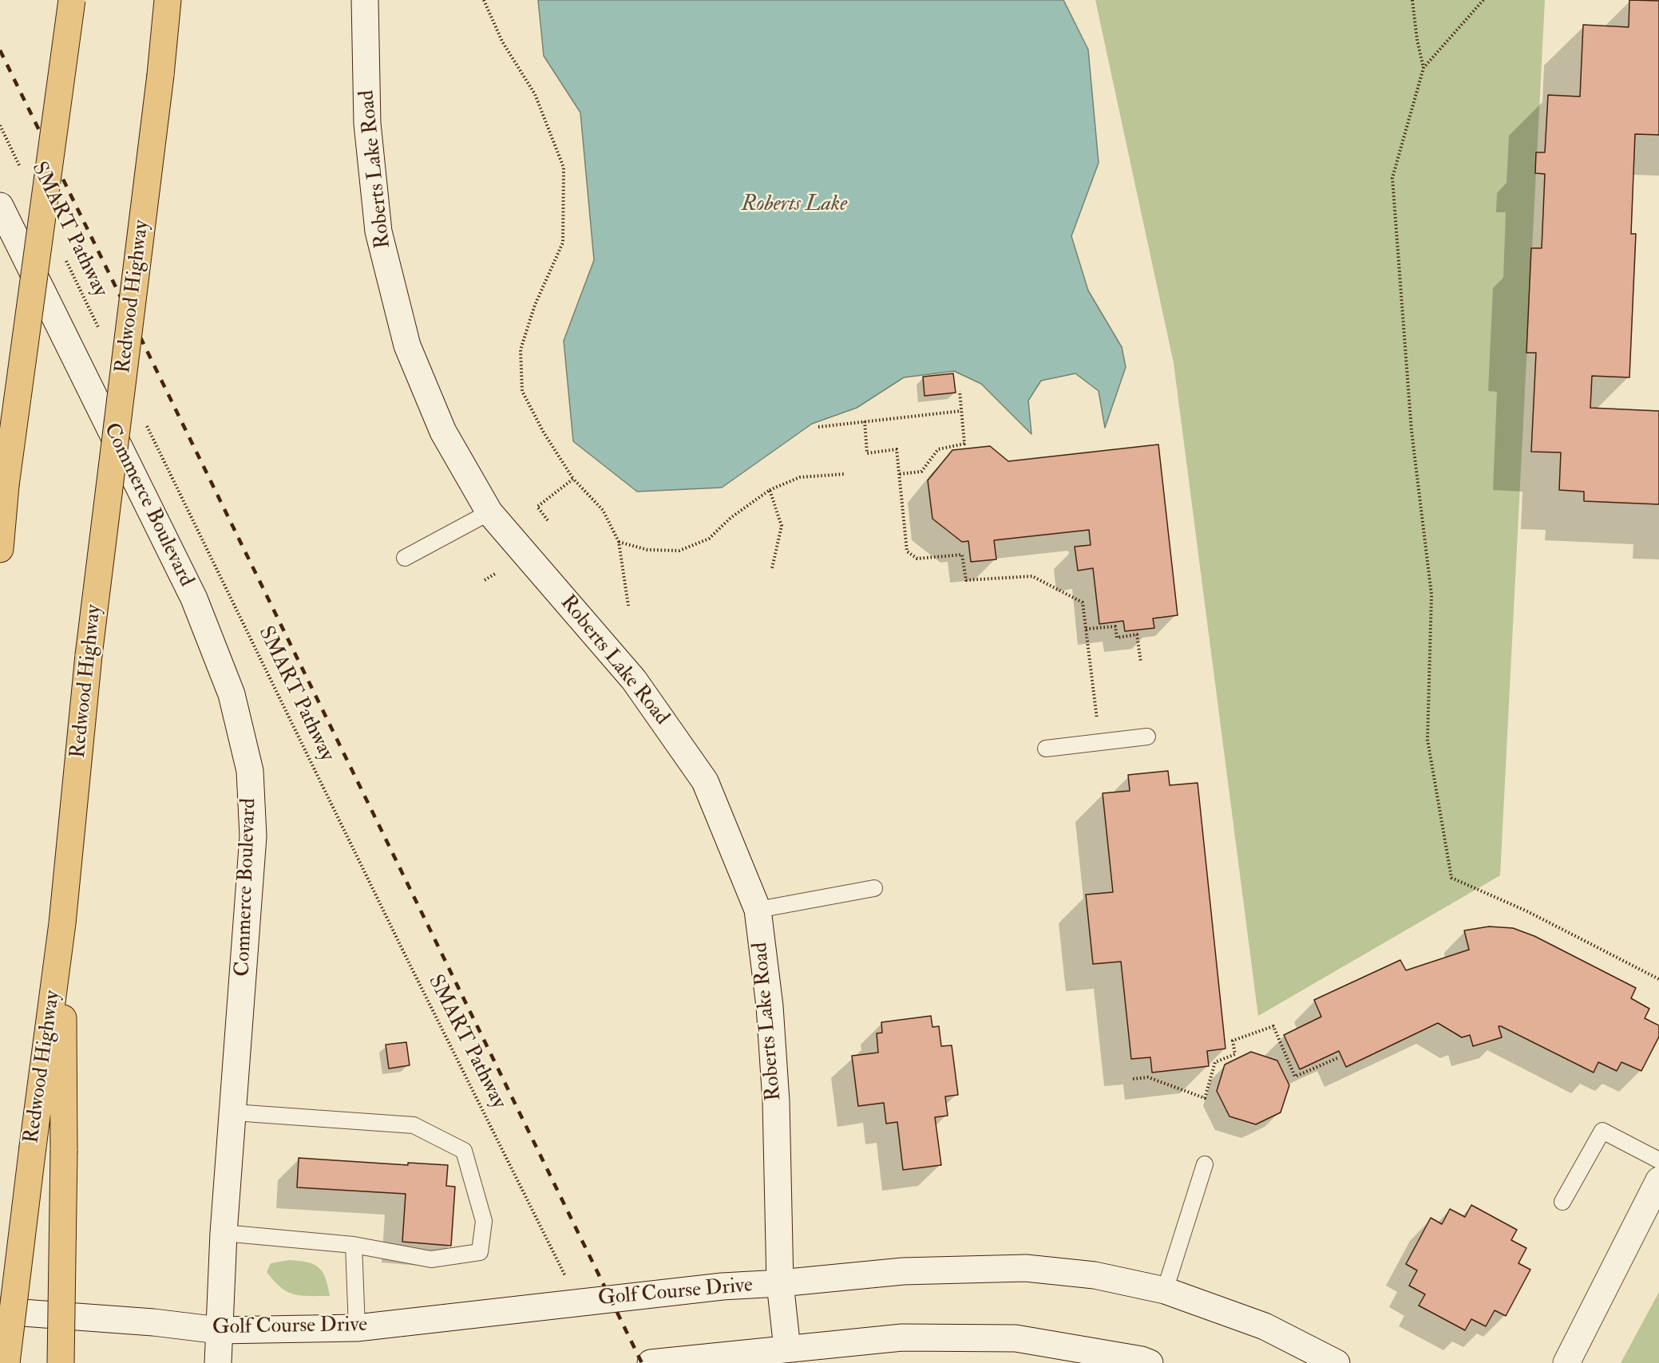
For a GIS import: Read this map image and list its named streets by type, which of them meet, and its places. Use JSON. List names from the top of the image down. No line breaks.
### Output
{"streets":{"highway":["Redwood Highway"],"street":["Roberts Lake Road","Commerce Boulevard","Golf Course Drive"],"path":["SMART Pathway"]},"crossings":[["Roberts Lake Road","Golf Course Drive"],["Commerce Boulevard","Golf Course Drive"]],"water":["Roberts Lake"]}
